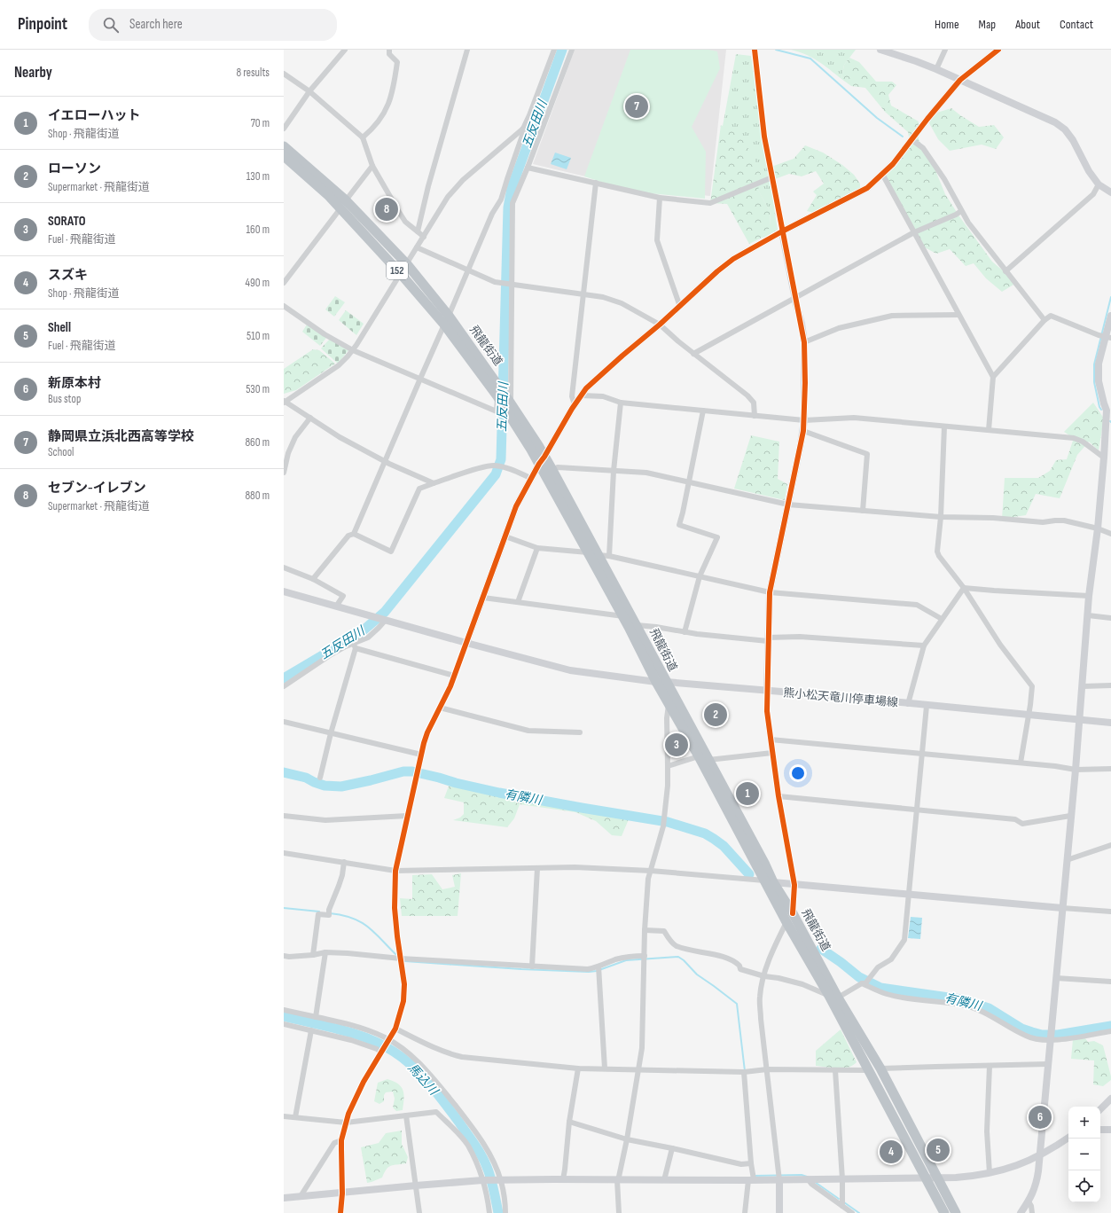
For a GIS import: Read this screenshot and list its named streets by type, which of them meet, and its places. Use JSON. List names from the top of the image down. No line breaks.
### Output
{"streets":{"highway":["152","飛龍街道"],"street":["熊小松天竜川停車場線"]},"crossings":[["飛龍街道","熊小松天竜川停車場線"]],"water":["五反田川","有隣川","馬込川"],"page":{"header":"Pinpoint","search":"Search here","nav":["Home","Map","About","Contact"],"heading":["Nearby","8 results"],"pins":["7","8","2","3","1","6","5","4"],"list":[{"mark":"1","name":"イエローハット","note":"Shop · 飛龍街道","value":"70 m"},{"mark":"2","name":"ローソン","note":"Supermarket · 飛龍街道","value":"130 m"},{"mark":"3","name":"SORATO","note":"Fuel · 飛龍街道","value":"160 m"},{"mark":"4","name":"スズキ","note":"Shop · 飛龍街道","value":"490 m"},{"mark":"5","name":"Shell","note":"Fuel · 飛龍街道","value":"510 m"},{"mark":"6","name":"新原本村","note":"Bus stop","value":"530 m"},{"mark":"7","name":"静岡県立浜北西高等学校","note":"School","value":"860 m"},{"mark":"8","name":"セブン-イレブン","note":"Supermarket · 飛龍街道","value":"880 m"}],"map_buttons":["+","−"]}}
